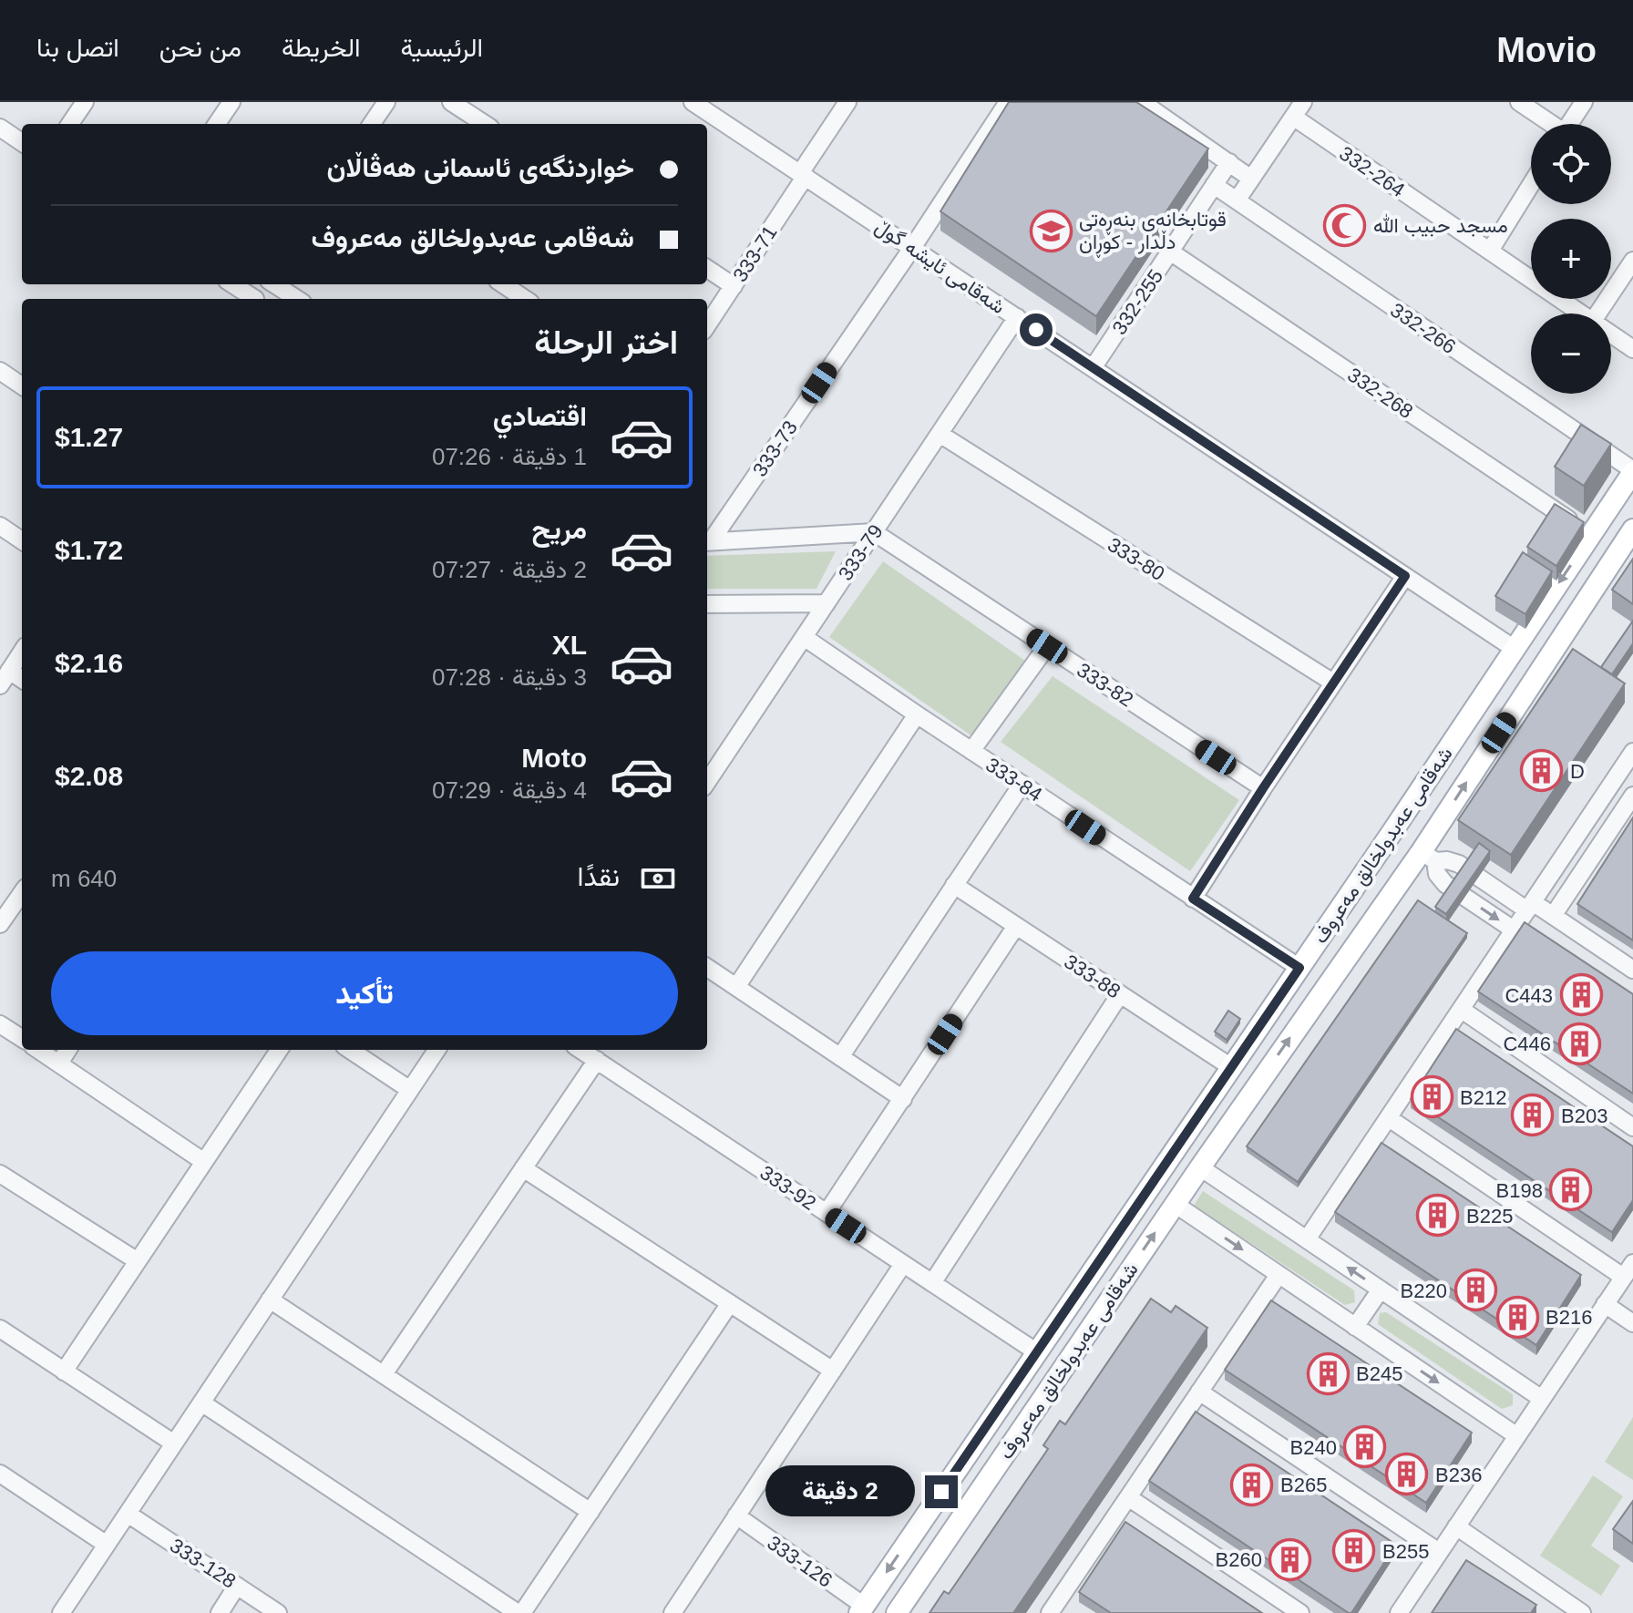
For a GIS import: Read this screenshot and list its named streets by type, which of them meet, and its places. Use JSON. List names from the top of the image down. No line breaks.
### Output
{"streets":{"main road":["شەقامی عەبدولخالق مەعروف"],"street":["332-264","333-71","شەقامی ئایشە گوڵ","332-255","332-266","332-268","333-73","333-79","333-80","333-82","333-84","333-88","333-92","333-126","333-128"]},"crossings":[["333-71","شەقامی ئایشە گوڵ"],["شەقامی ئایشە گوڵ","332-255"],["شەقامی ئایشە گوڵ","333-73"],["شەقامی ئایشە گوڵ","333-79"],["شەقامی ئایشە گوڵ","شەقامی عەبدولخالق مەعروف"],["332-255","332-266"],["332-255","332-268"],["332-266","شەقامی عەبدولخالق مەعروف"],["332-268","شەقامی عەبدولخالق مەعروف"],["333-79","333-80"],["333-79","333-82"],["333-79","333-84"],["333-84","شەقامی عەبدولخالق مەعروف"],["شەقامی عەبدولخالق مەعروف","333-88"],["شەقامی عەبدولخالق مەعروف","333-92"],["شەقامی عەبدولخالق مەعروف","333-126"]],"places":{"mosque":["مسجد حبيب الله"],"school or university":["قوتابخانەی بنەڕەتی دڵدار - کوڕان"],"building":["D","C443","C446","B212","B203","B198","B225","B220","B216","B245","B240","B236","B265","B255","B260"]},"page":{"header":"Movio","nav":["الرئيسية","الخريطة","من نحن","اتصل بنا"],"map_buttons":["+","−"],"banner":["خواردنگەی ئاسمانی هەڤاڵان","شەقامی عەبدولخالق مەعروف"],"heading":"اختر الرحلة","list":[{"name":"اقتصادي","note":"1 دقيقة · 07:26","value":"$1.27"},{"name":"مريح","note":"2 دقيقة · 07:27","value":"$1.72"},{"name":"XL","note":"3 دقيقة · 07:28","value":"$2.16"},{"name":"Moto","note":"4 دقيقة · 07:29","value":"$2.08"}],"pay":["نقدًا","640 m"],"buttons":"تأكيد","bubble":"2 دقيقة"}}
